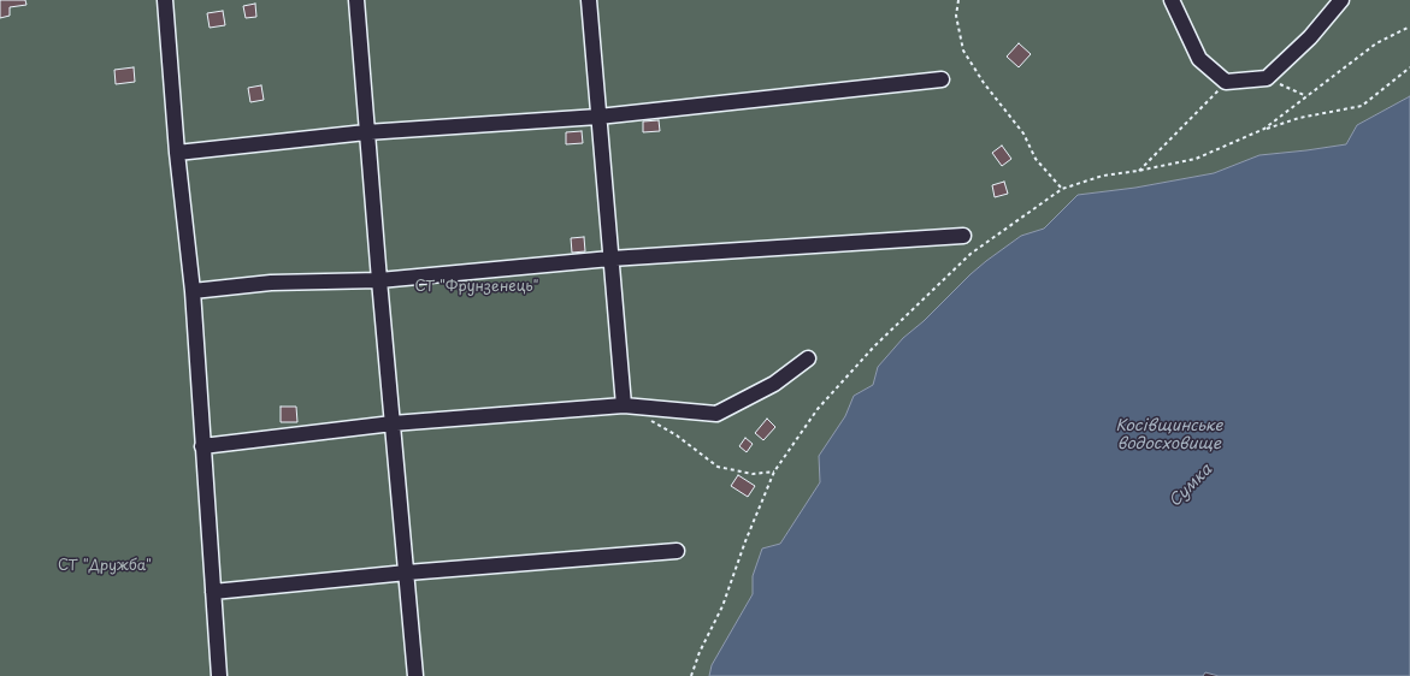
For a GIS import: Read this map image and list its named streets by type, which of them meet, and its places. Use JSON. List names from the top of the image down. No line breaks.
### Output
{"water":["Косівщинське водосховище","Сумка"],"parks":["СТ \"Фрунзенець\"","СТ \"Дружба\""]}
